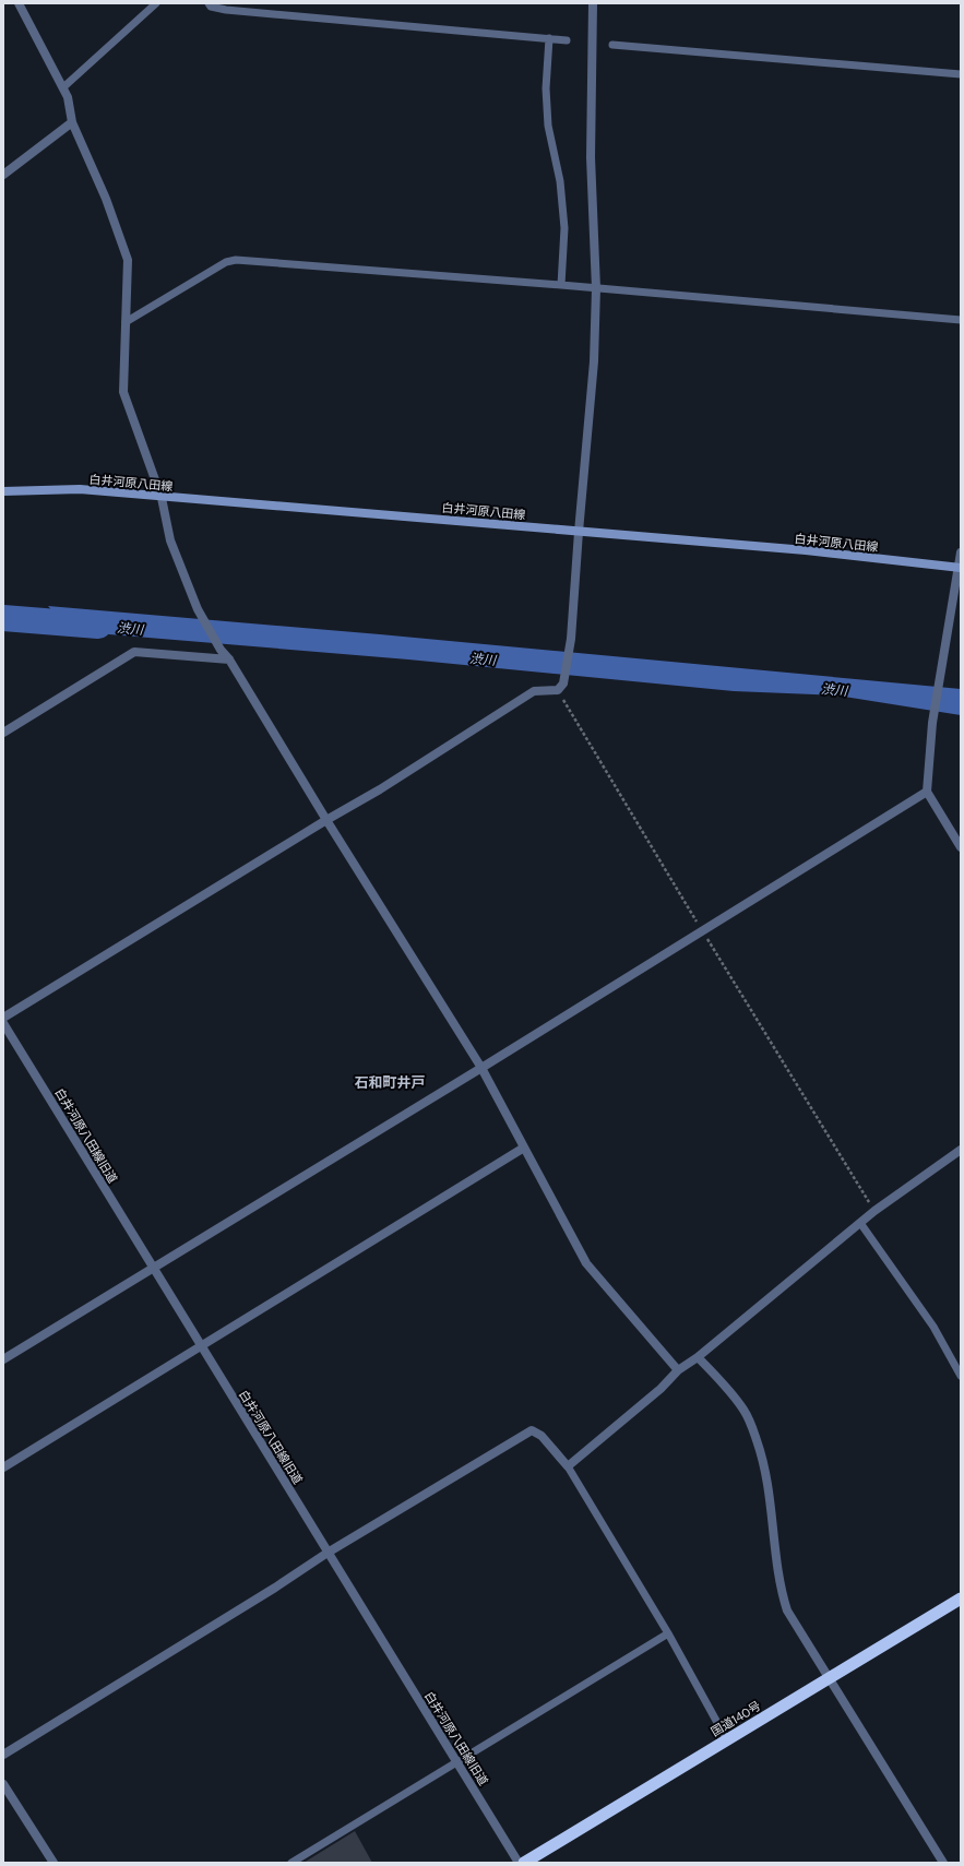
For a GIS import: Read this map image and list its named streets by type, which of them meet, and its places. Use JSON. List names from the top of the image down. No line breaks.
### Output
{"streets":{"highway":["国道140号"],"main road":["白井河原八田線"],"street":["白井河原八田線旧道"]},"districts":["石和町井戸"],"water":["渋川"]}
